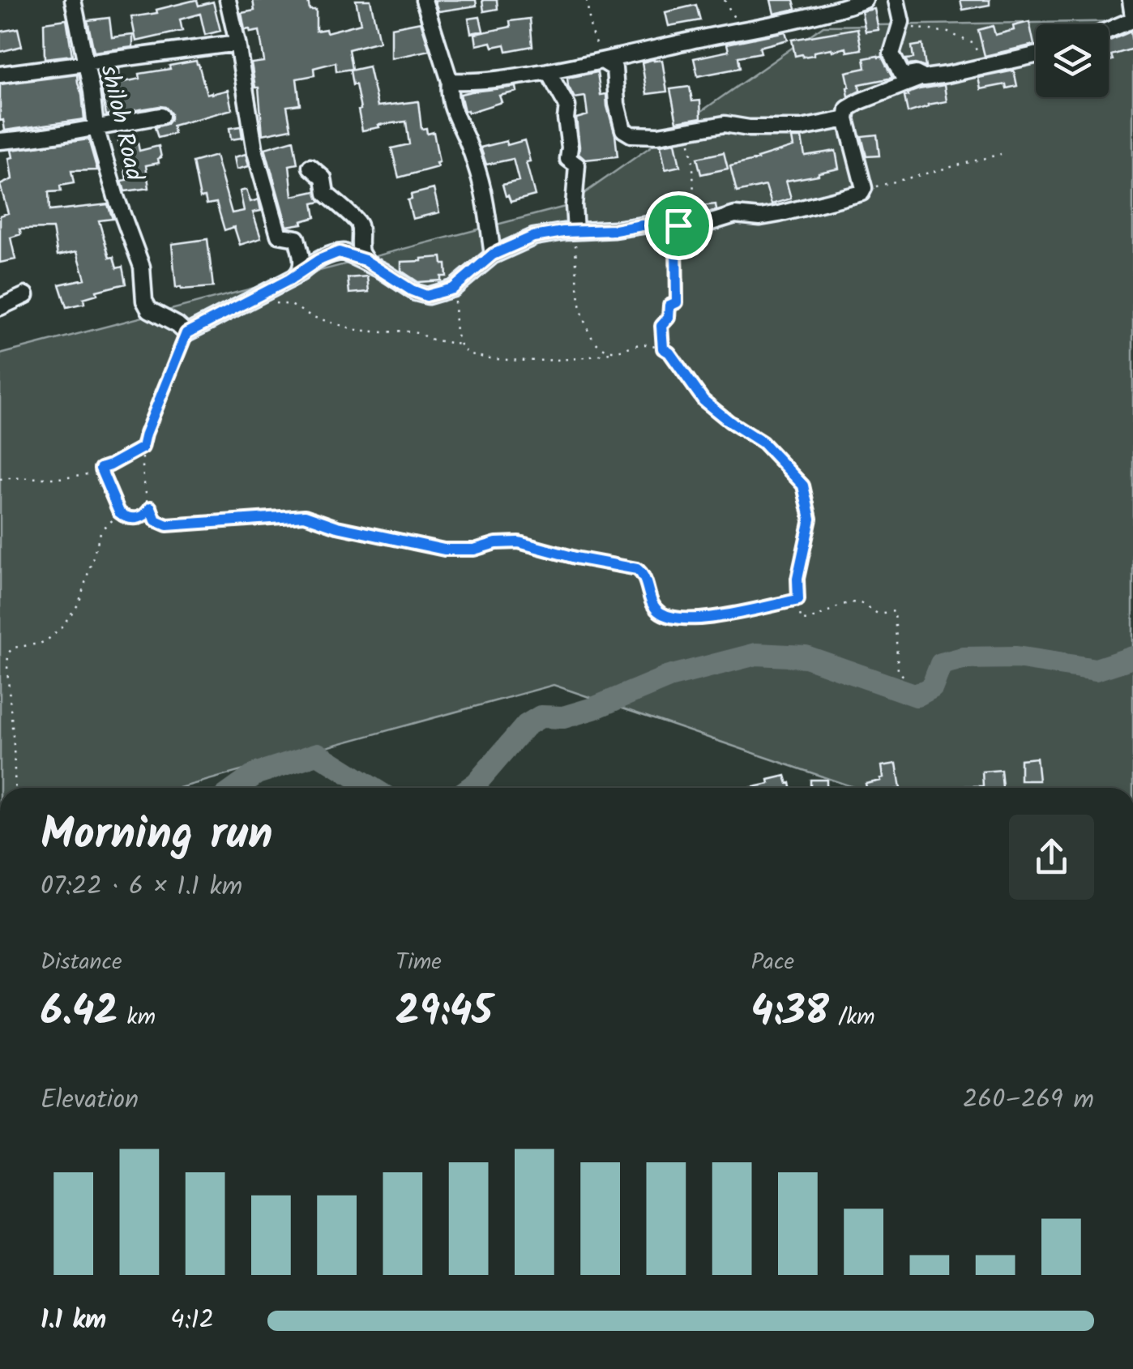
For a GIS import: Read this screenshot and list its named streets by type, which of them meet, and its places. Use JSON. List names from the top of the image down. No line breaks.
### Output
{"streets":{"street":["shiloh Road"]},"page":{"heading":["Morning run","07:22 · 6 × 1.1 km"],"stats":[["Distance","6.42 km"],["Time","29:45"],["Pace","4:38 /km"]],"chart":["Elevation","260–269 m"],"list":[{"name":"1.1 km","note":"4:12"}]}}
